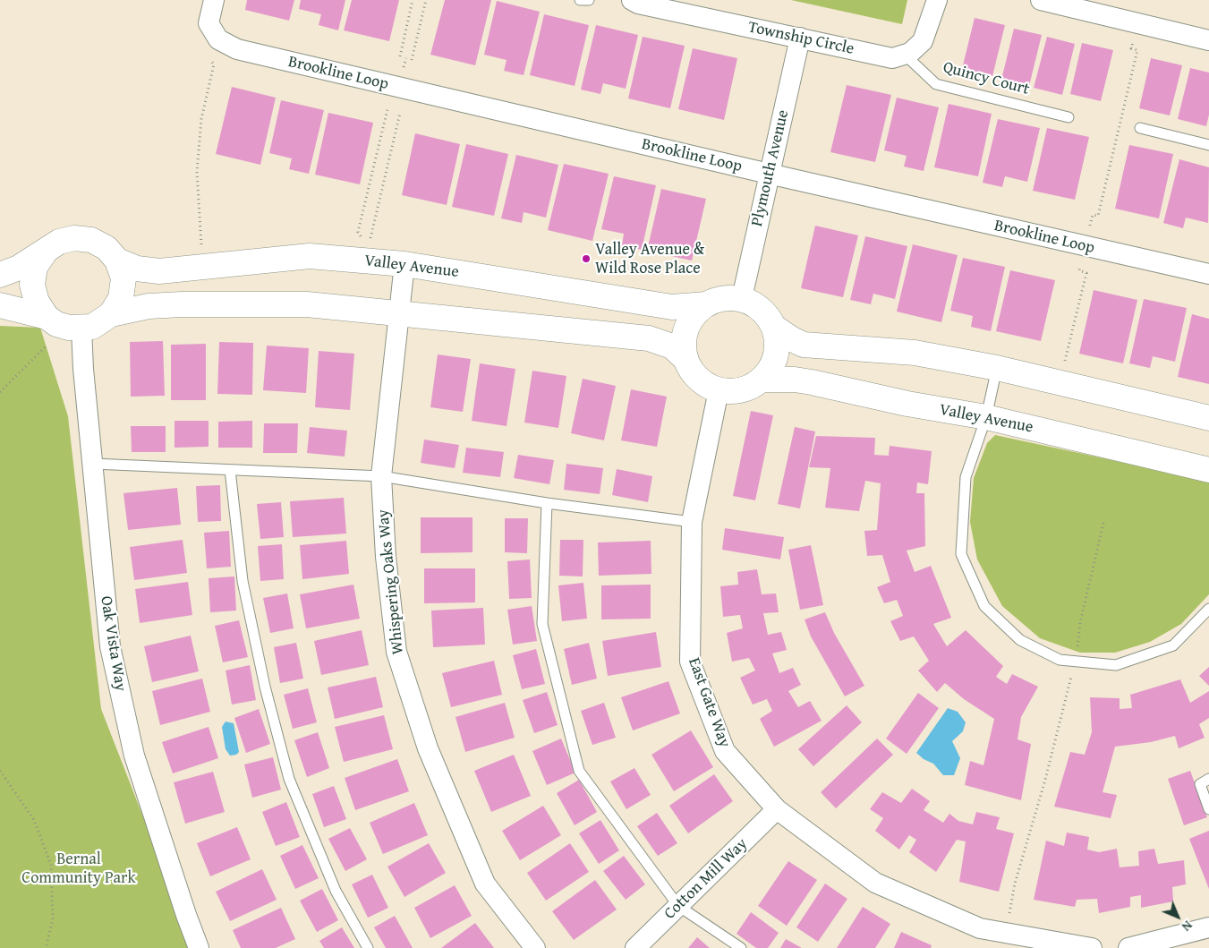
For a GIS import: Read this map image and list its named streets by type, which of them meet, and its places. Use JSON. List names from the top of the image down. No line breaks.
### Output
{"streets":{"street":["Township Circle","Brookline Loop","Plymouth Avenue","Valley Avenue","Whispering Oaks Way","Oak Vista Way","East Gate Way","Cotton Mill Way"],"lane":["Quincy Court"]},"crossings":[["Township Circle","Quincy Court"],["Township Circle","Plymouth Avenue"],["Brookline Loop","Plymouth Avenue"],["Plymouth Avenue","Valley Avenue"],["Plymouth Avenue","East Gate Way"],["Valley Avenue","Whispering Oaks Way"],["Valley Avenue","Oak Vista Way"],["Valley Avenue","East Gate Way"],["East Gate Way","Cotton Mill Way"]],"parks":["Bernal Community Park"],"places":["Valley Avenue & Wild Rose Place"],"north":"bottom right"}
